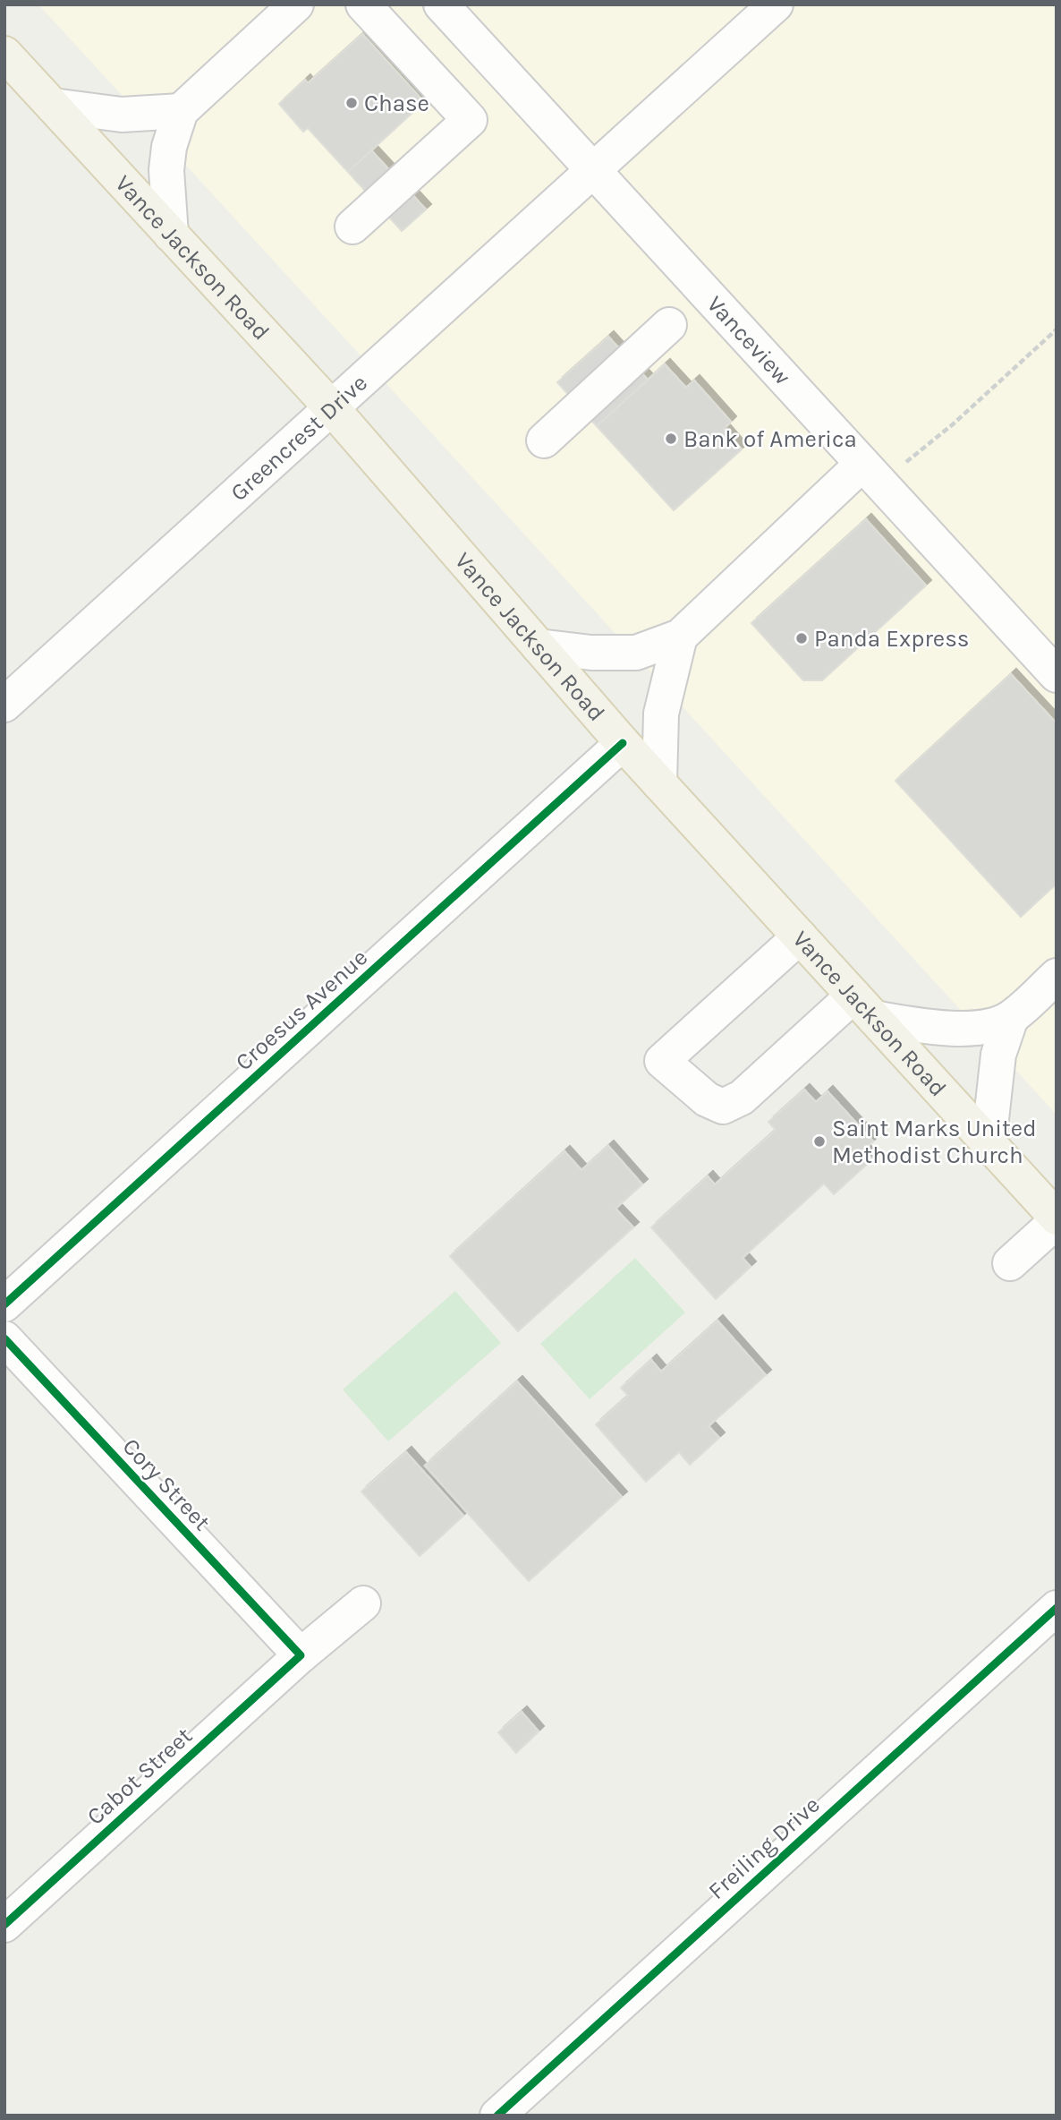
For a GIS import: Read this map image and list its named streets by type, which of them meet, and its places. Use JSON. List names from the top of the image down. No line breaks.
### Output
{"streets":{"main road":["Vance Jackson Road"],"street":["Vanceview","Greencrest Drive","Croesus Avenue","Cory Street","Cabot Street","Freiling Drive"]},"crossings":[["Vance Jackson Road","Greencrest Drive"],["Vance Jackson Road","Croesus Avenue"],["Vanceview","Greencrest Drive"],["Cory Street","Cabot Street"]],"places":["Chase","Bank of America","Panda Express","Saint Marks United Methodist Church"]}
